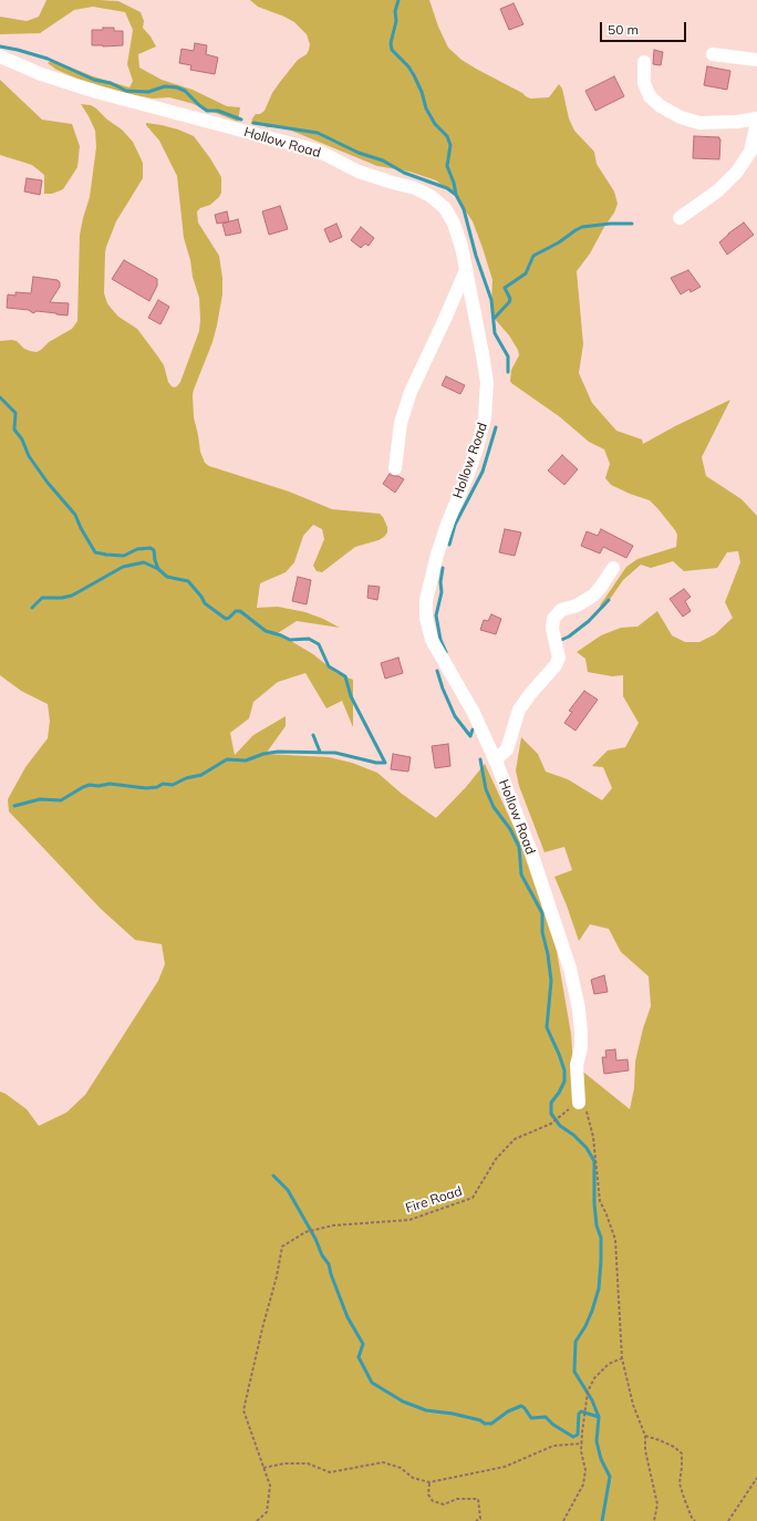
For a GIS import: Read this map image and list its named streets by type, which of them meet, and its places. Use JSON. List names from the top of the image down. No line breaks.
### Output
{"streets":{"street":["Hollow Road"],"path":["Fire Road"]},"crossings":[["Hollow Road","Fire Road"]],"scale_bar":"50 m"}
